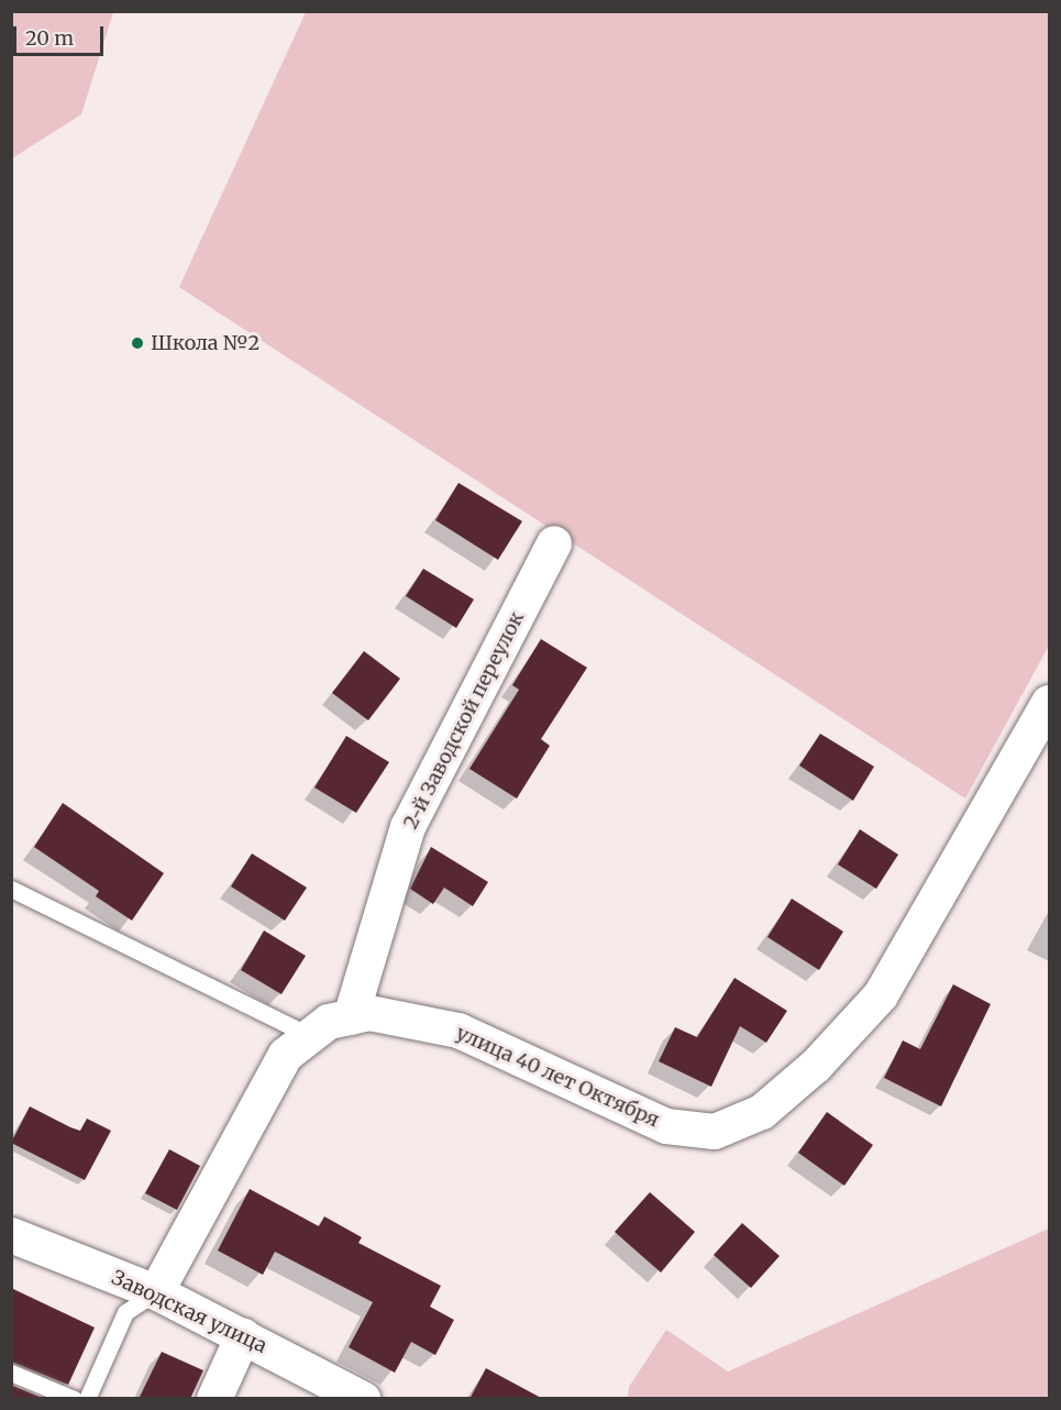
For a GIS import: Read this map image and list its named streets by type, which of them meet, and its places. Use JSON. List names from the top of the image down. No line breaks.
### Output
{"streets":{"street":["2-й Заводской переулок","улица 40 лет Октября","Заводская улица"]},"crossings":[["2-й Заводской переулок","улица 40 лет Октября"],["улица 40 лет Октября","Заводская улица"]],"places":["Школа №2"],"scale_bar":"20 m"}
